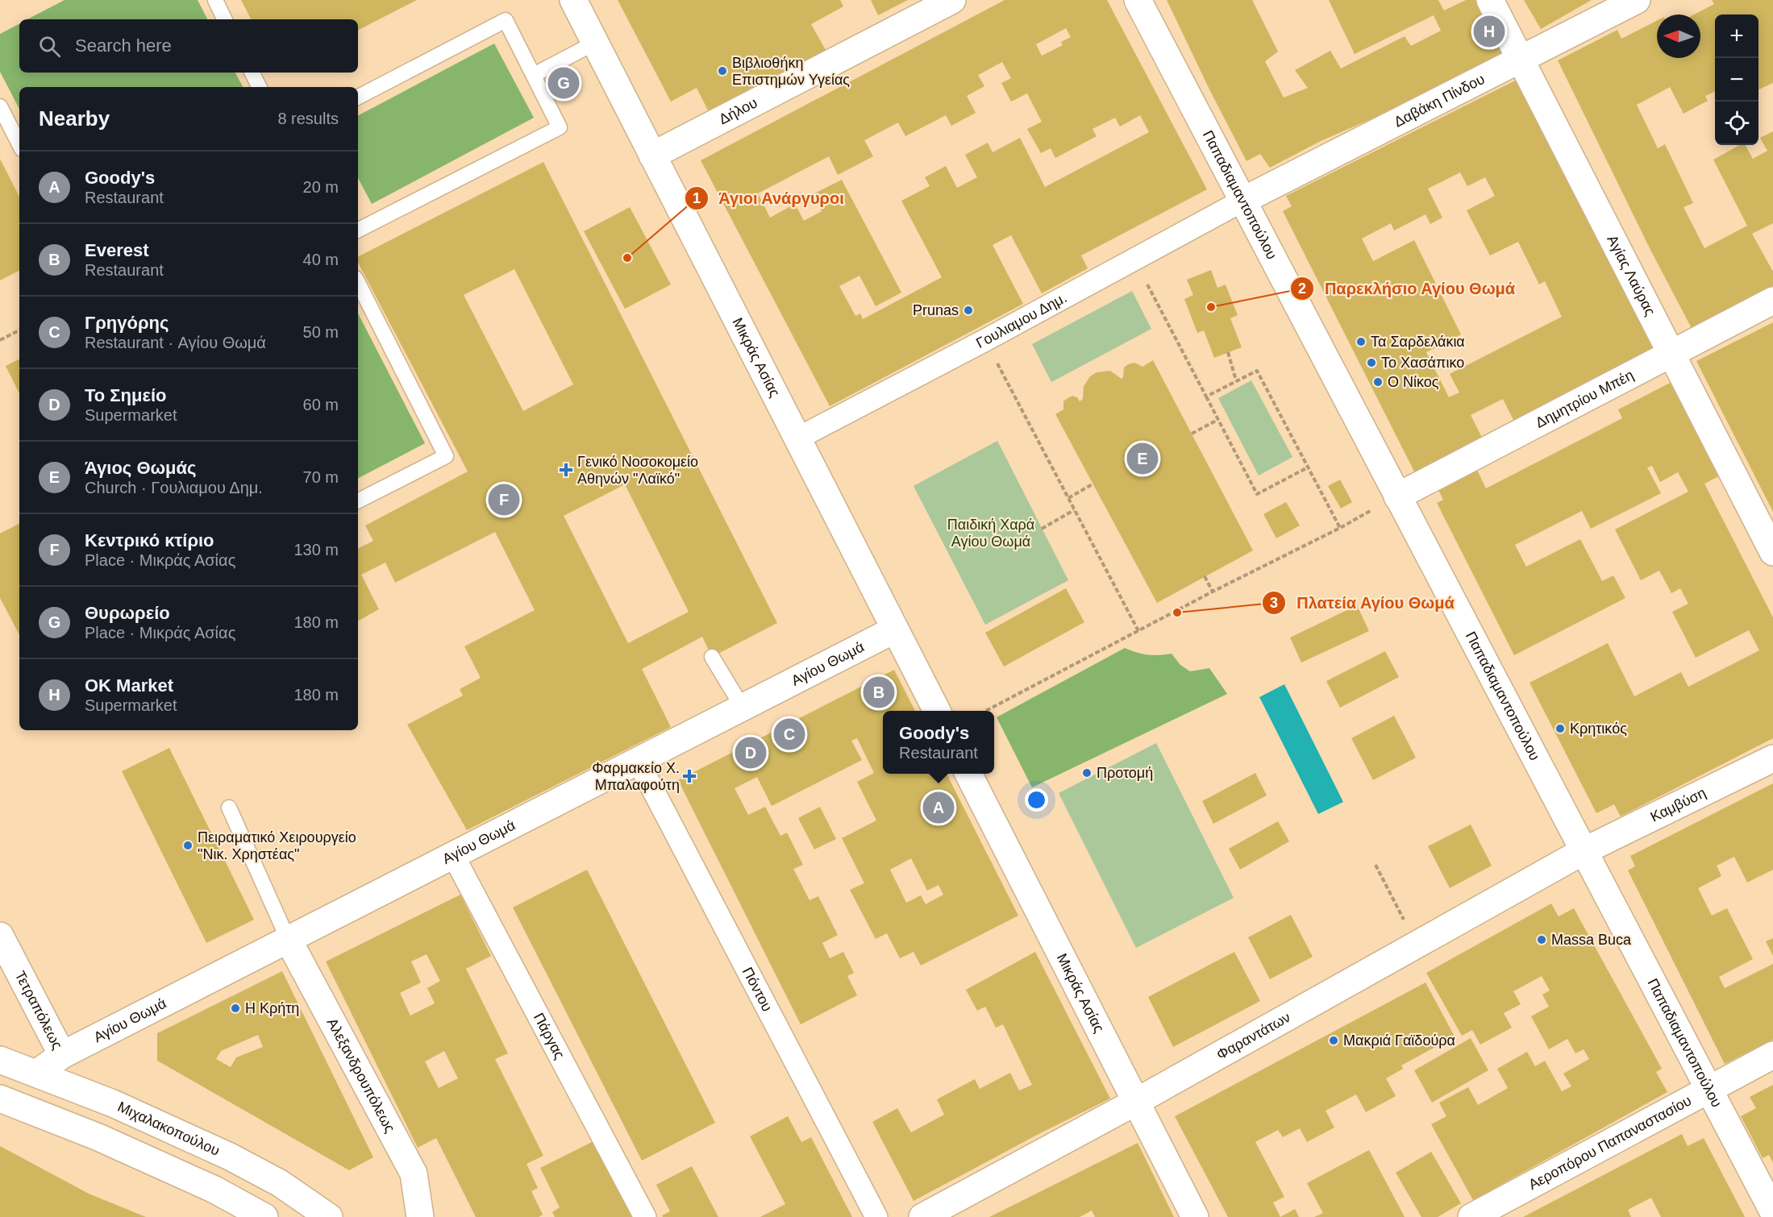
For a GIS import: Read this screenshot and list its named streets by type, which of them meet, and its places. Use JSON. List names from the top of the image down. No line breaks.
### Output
{"streets":{"street":["Δαβάκη Πίνδου","Δήλου","Παπαδιαμαντοπούλου","Αγίας Λαύρας","Γουλιαμου Δημ.","Μικράς Ασίας","Δημητρίου Μπέη","Αγίου Θωμά","Καμβύση","Πόντου","Τετραπόλεως","Πάργας","Φαραντάτων","Αλεξανδρουπόλεως","Μιχαλακοπούλου","Αεροπόρου Παπαναστασίου"]},"crossings":[["Δαβάκη Πίνδου","Παπαδιαμαντοπούλου"],["Δαβάκη Πίνδου","Αγίας Λαύρας"],["Δαβάκη Πίνδου","Γουλιαμου Δημ."],["Δήλου","Μικράς Ασίας"],["Παπαδιαμαντοπούλου","Γουλιαμου Δημ."],["Παπαδιαμαντοπούλου","Δημητρίου Μπέη"],["Παπαδιαμαντοπούλου","Καμβύση"],["Παπαδιαμαντοπούλου","Φαραντάτων"],["Παπαδιαμαντοπούλου","Αεροπόρου Παπαναστασίου"],["Αγίας Λαύρας","Δημητρίου Μπέη"],["Γουλιαμου Δημ.","Μικράς Ασίας"],["Μικράς Ασίας","Αγίου Θωμά"],["Μικράς Ασίας","Φαραντάτων"],["Αγίου Θωμά","Πόντου"],["Αγίου Θωμά","Τετραπόλεως"],["Αγίου Θωμά","Πάργας"],["Αγίου Θωμά","Αλεξανδρουπόλεως"],["Καμβύση","Φαραντάτων"],["Τετραπόλεως","Μιχαλακοπούλου"]],"parks":["Παιδική Χαρά Αγίου Θωμά"],"places":{"other":["Βιβλιοθήκη Επιστημών Υγείας","Άγιοι Ανάργυροι","Παρεκλήσιο Αγίου Θωμά","Prunas","Τα Σαρδελάκια","Το Χασάπικο","Ο Νίκος","Πλατεία Αγίου Θωμά","Κρητικός","Προτομή","Πειραματικό Χειρουργείο \"Νικ. Χρηστέας\"","Massa Buca","Η Κρήτη","Μακριά Γαϊδούρα"],"health":["Γενικό Νοσοκομείο Αθηνών \"Λαϊκό\"","Φαρμακείο Χ. Μπαλαφούτη"]},"north":"left","page":{"pins":["H","G","E","F","B","C","D","A"],"map_buttons":["+","−"],"search":"Search here","heading":["Nearby","8 results"],"list":[{"mark":"A","name":"Goody's","note":"Restaurant","value":"20 m"},{"mark":"B","name":"Everest","note":"Restaurant","value":"40 m"},{"mark":"C","name":"Γρηγόρης","note":"Restaurant · Αγίου Θωμά","value":"50 m"},{"mark":"D","name":"Το Σημείο","note":"Supermarket","value":"60 m"},{"mark":"E","name":"Άγιος Θωμάς","note":"Church · Γουλιαμου Δημ.","value":"70 m"},{"mark":"F","name":"Κεντρικό κτίριο","note":"Place · Μικράς Ασίας","value":"130 m"},{"mark":"G","name":"Θυρωρείο","note":"Place · Μικράς Ασίας","value":"180 m"},{"mark":"H","name":"OK Market","note":"Supermarket","value":"180 m"}],"popup":["Goody's","Restaurant"]}}
